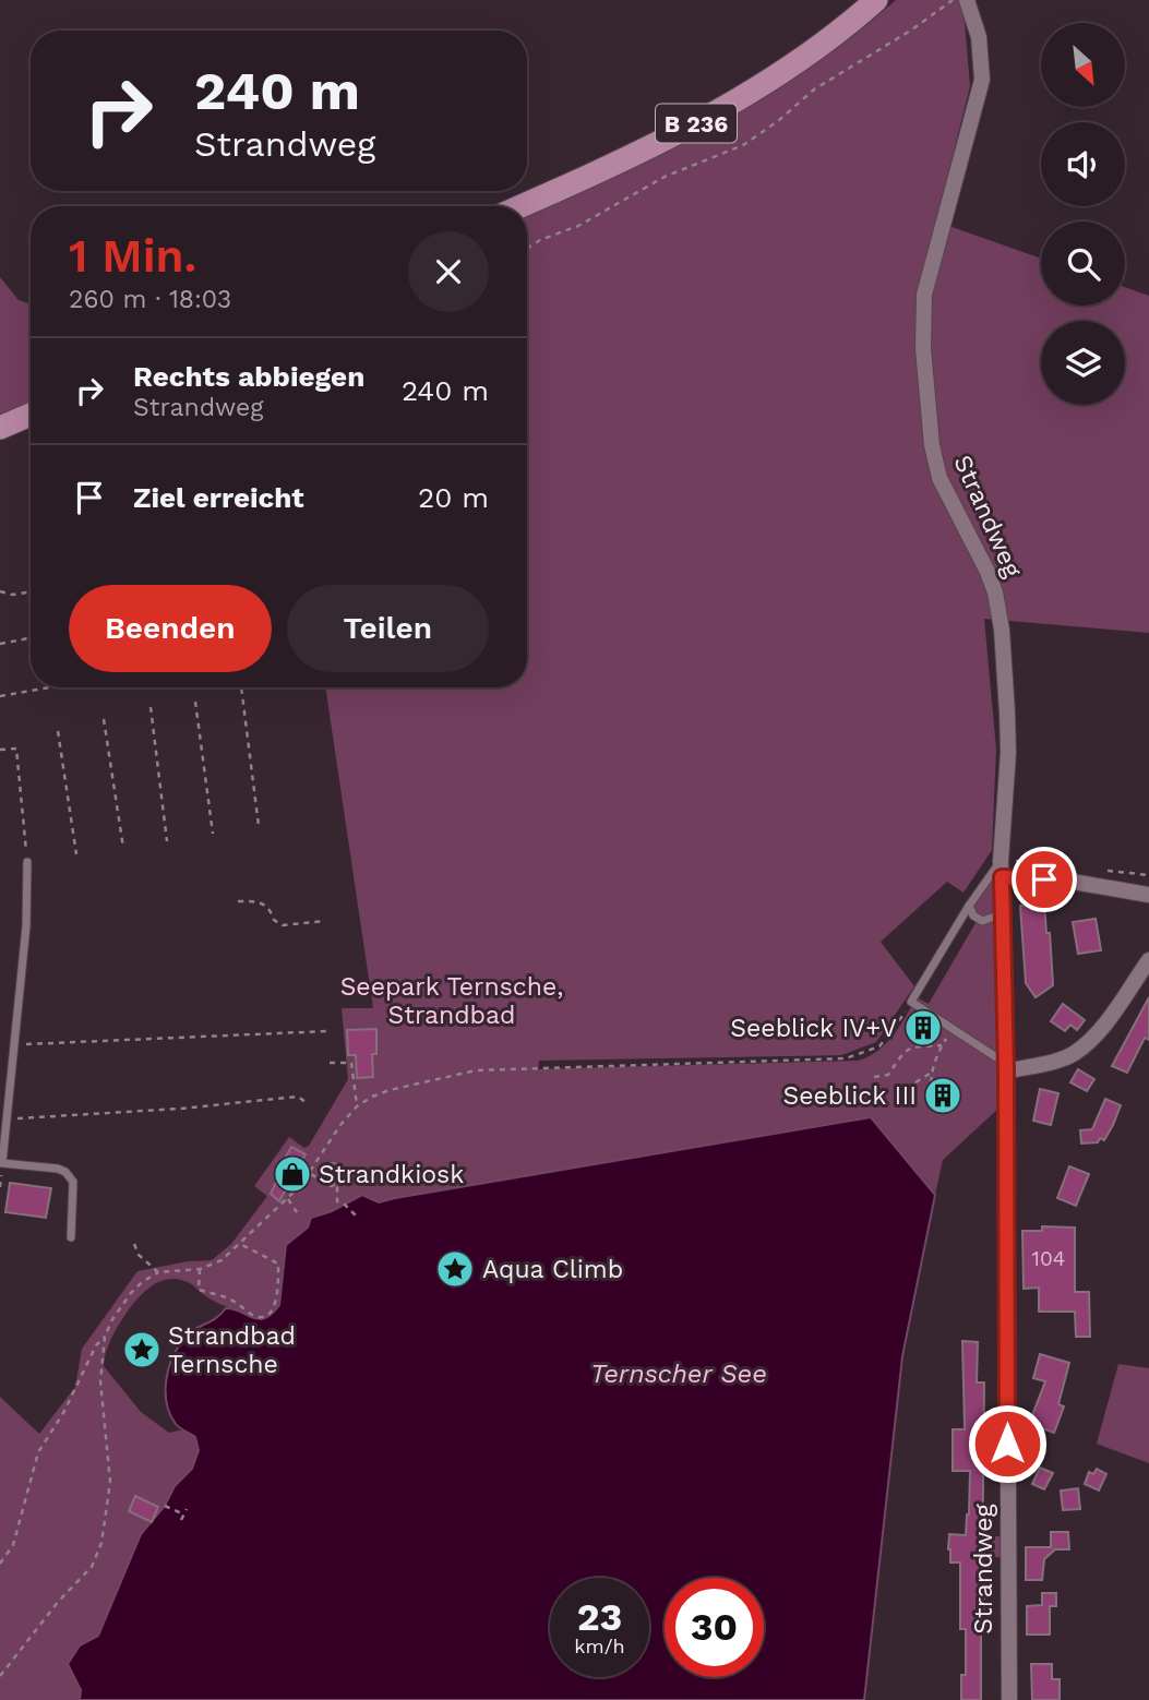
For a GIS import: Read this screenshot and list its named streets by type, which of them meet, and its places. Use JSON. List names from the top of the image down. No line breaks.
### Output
{"streets":{"main road":["B 236"],"street":["Strandweg"]},"water":["Ternscher See"],"parks":["Seepark Ternsche, Strandbad"],"places":{"building":["Seeblick IV+V","Seeblick III"],"shop":["Strandkiosk"],"place":["Aqua Climb","Strandbad Ternsche"]},"house_numbers":["104"],"north":"bottom right","page":{"turn":["240 m","Strandweg"],"heading":["1 Min.","260 m · 18:03"],"list":[{"name":"Rechts abbiegen","note":"Strandweg","value":"240 m"},{"name":"Ziel erreicht","value":"20 m"}],"buttons":["Beenden","Teilen"],"speed":"23 km/h","limit":"30"}}
